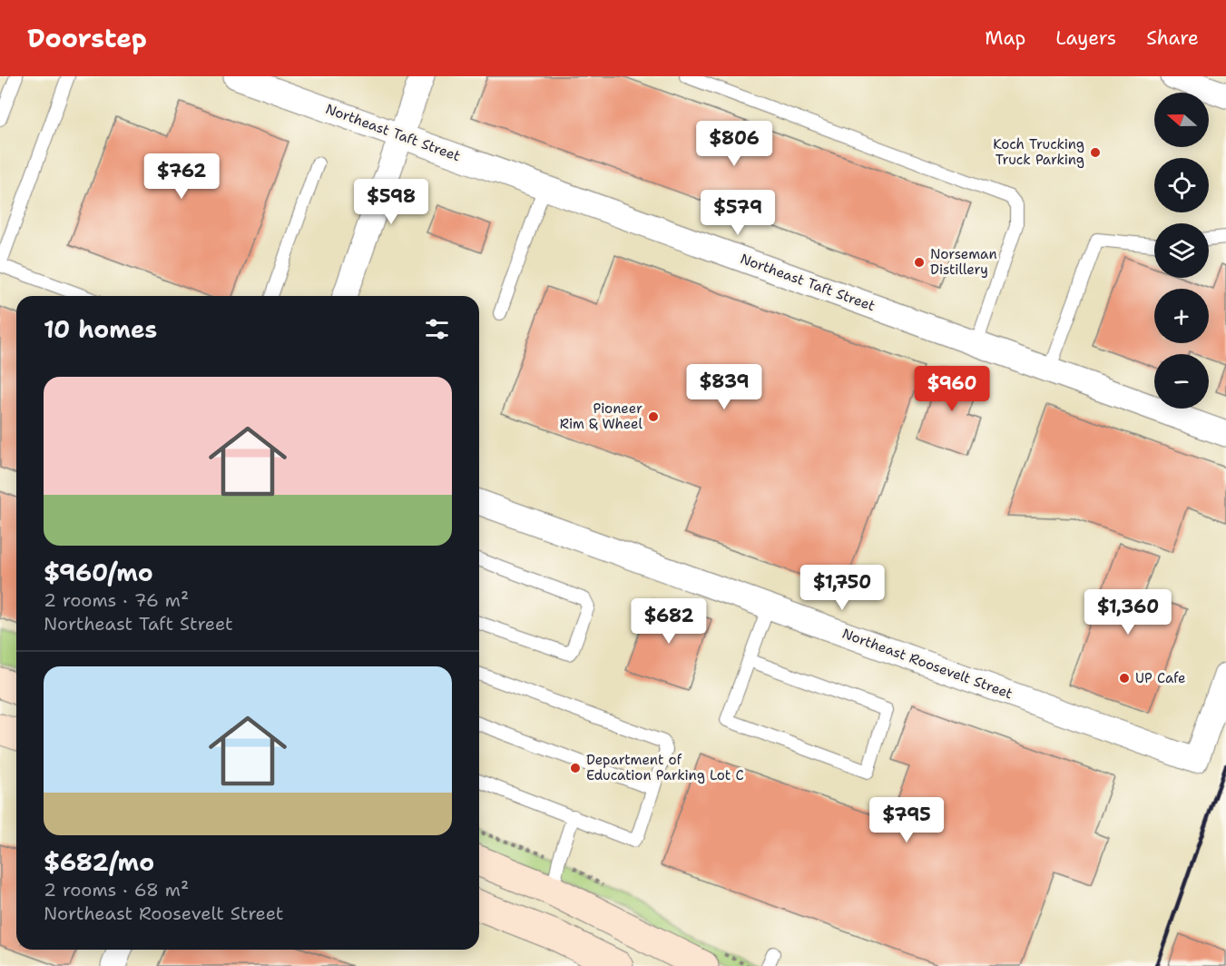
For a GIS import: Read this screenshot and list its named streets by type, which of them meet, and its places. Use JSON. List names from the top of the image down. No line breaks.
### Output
{"streets":{"street":["Northeast Taft Street","Northeast Roosevelt Street"]},"places":["Koch Trucking Truck Parking","Norseman Distillery","Pioneer Rim & Wheel","UP Cafe","Department of Education Parking Lot C"],"north":"left","page":{"header":"Doorstep","nav":["Map","Layers","Share"],"map_buttons":["+","−"],"price":["$806","$762","$598","$579","$839","$960","$1,750","$1,360","$682","$795"],"heading":"10 homes","list":[{"name":"$960/mo","note":"2 rooms · 76 m² · Northeast Taft Street"},{"name":"$682/mo","note":"2 rooms · 68 m² · Northeast Roosevelt Street"}]}}
